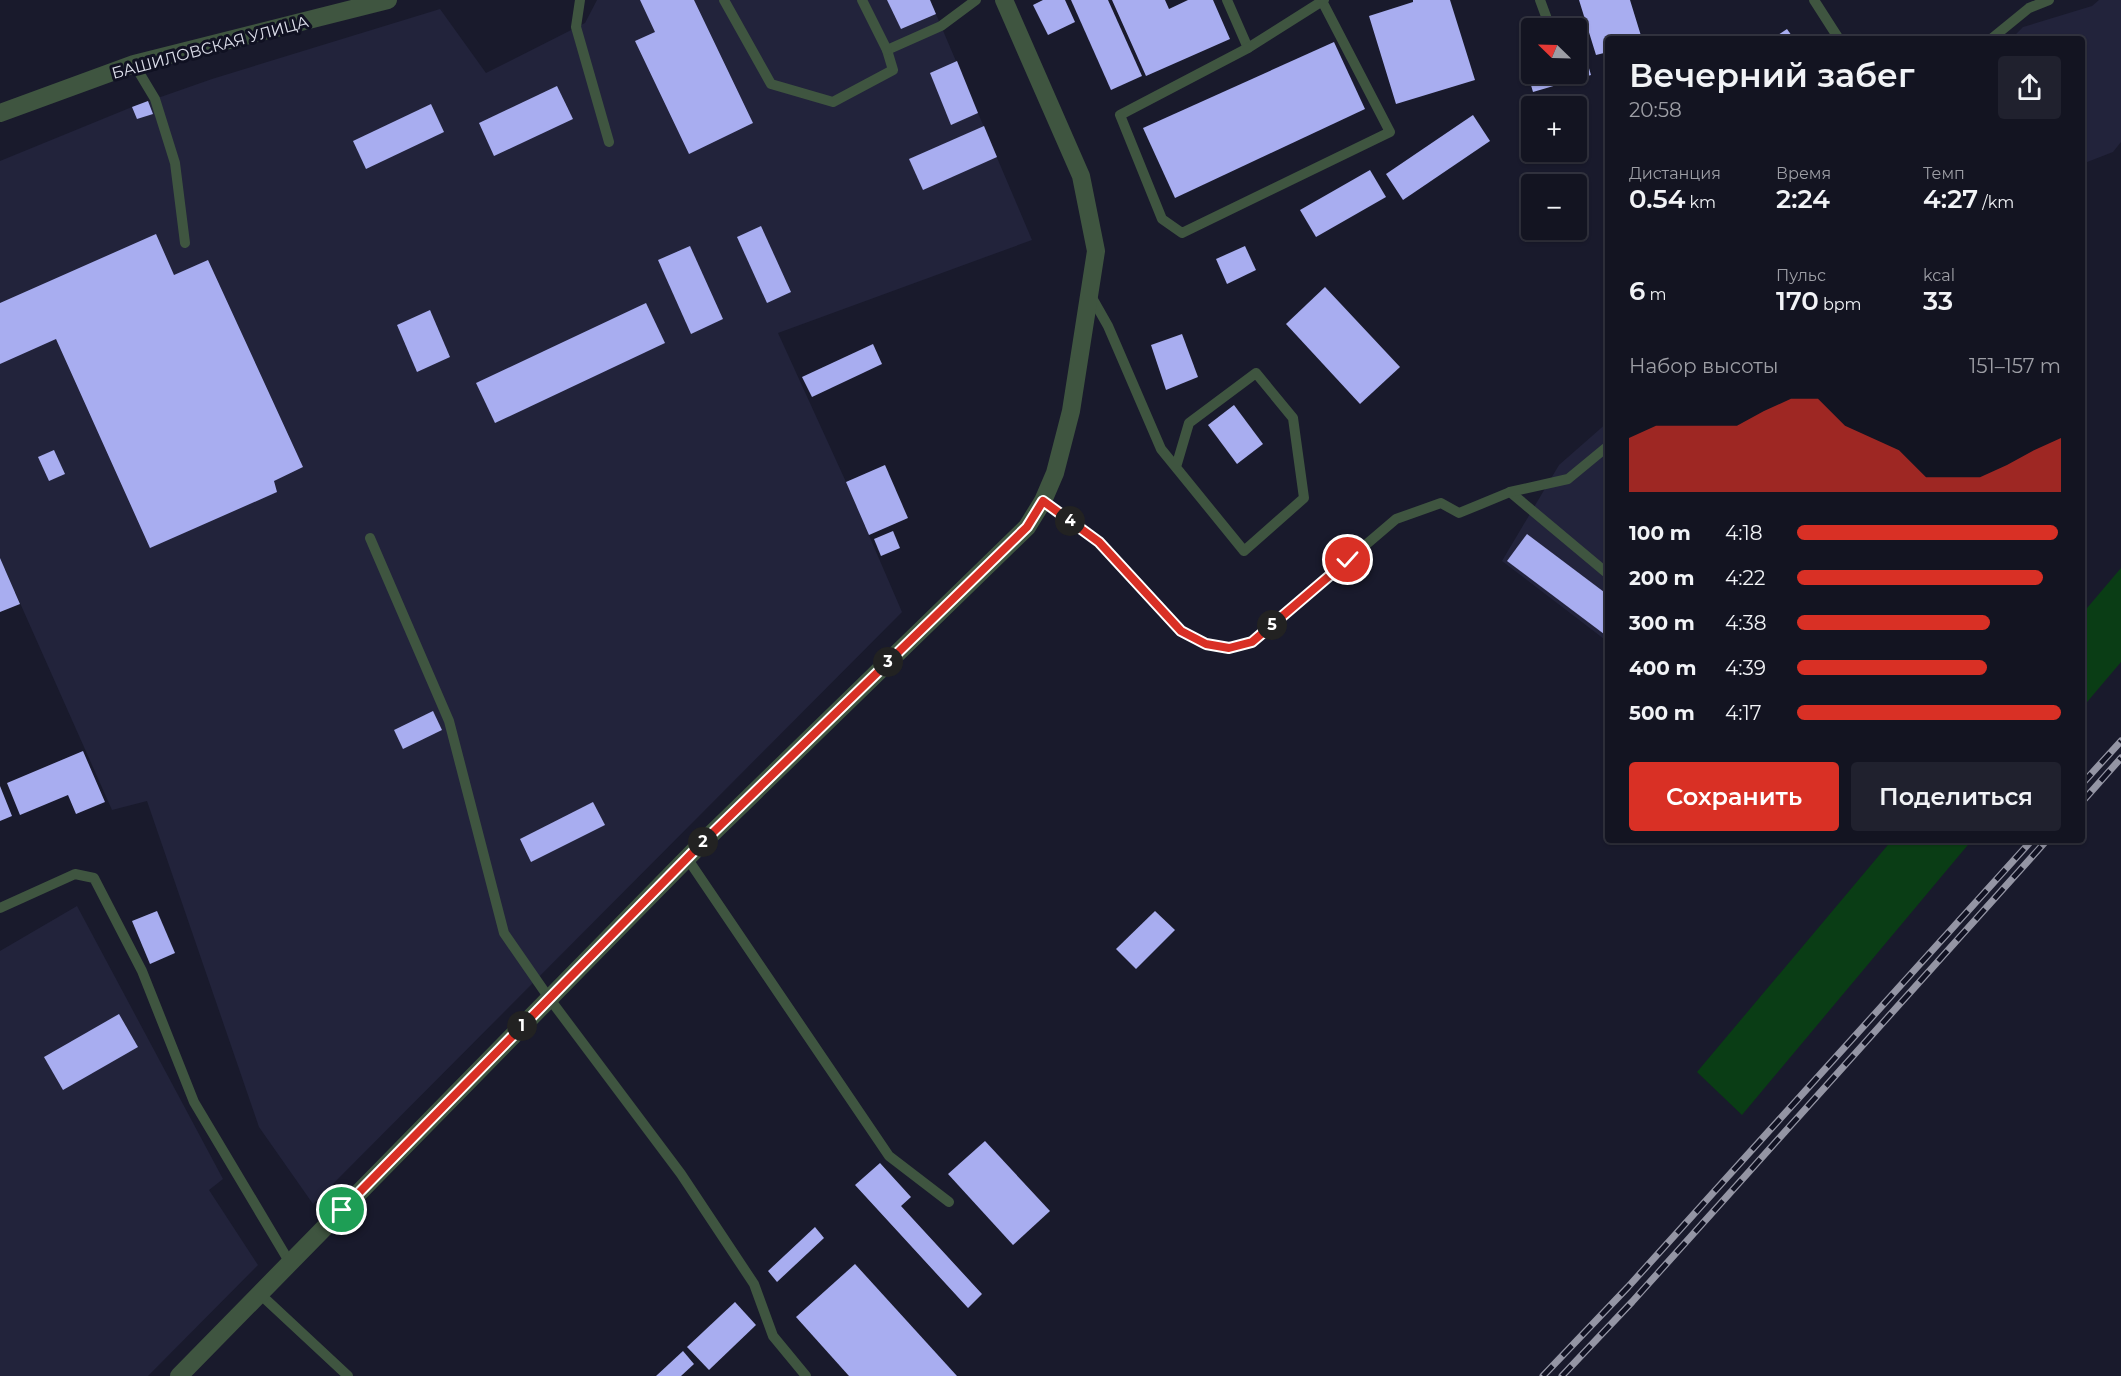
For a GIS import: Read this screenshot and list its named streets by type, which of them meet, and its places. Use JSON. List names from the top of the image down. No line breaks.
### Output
{"streets":{"street":["БАШИЛОВСКАЯ УЛИЦА"]},"north":"top left","page":{"map_buttons":["+","−"],"heading":["Вечерний забег","20:58"],"stats":[["Дистанция","0.54 km"],["Время","2:24"],["Темп","4:27 /km"],["6 m"],["Пульс","170 bpm"],["kcal","33"]],"chart":["Набор высоты","151–157 m"],"pins":["4","5","3","2","1"],"list":[{"name":"100 m","note":"4:18"},{"name":"200 m","note":"4:22"},{"name":"300 m","note":"4:38"},{"name":"400 m","note":"4:39"},{"name":"500 m","note":"4:17"}],"buttons":["Сохранить","Поделиться"]}}
